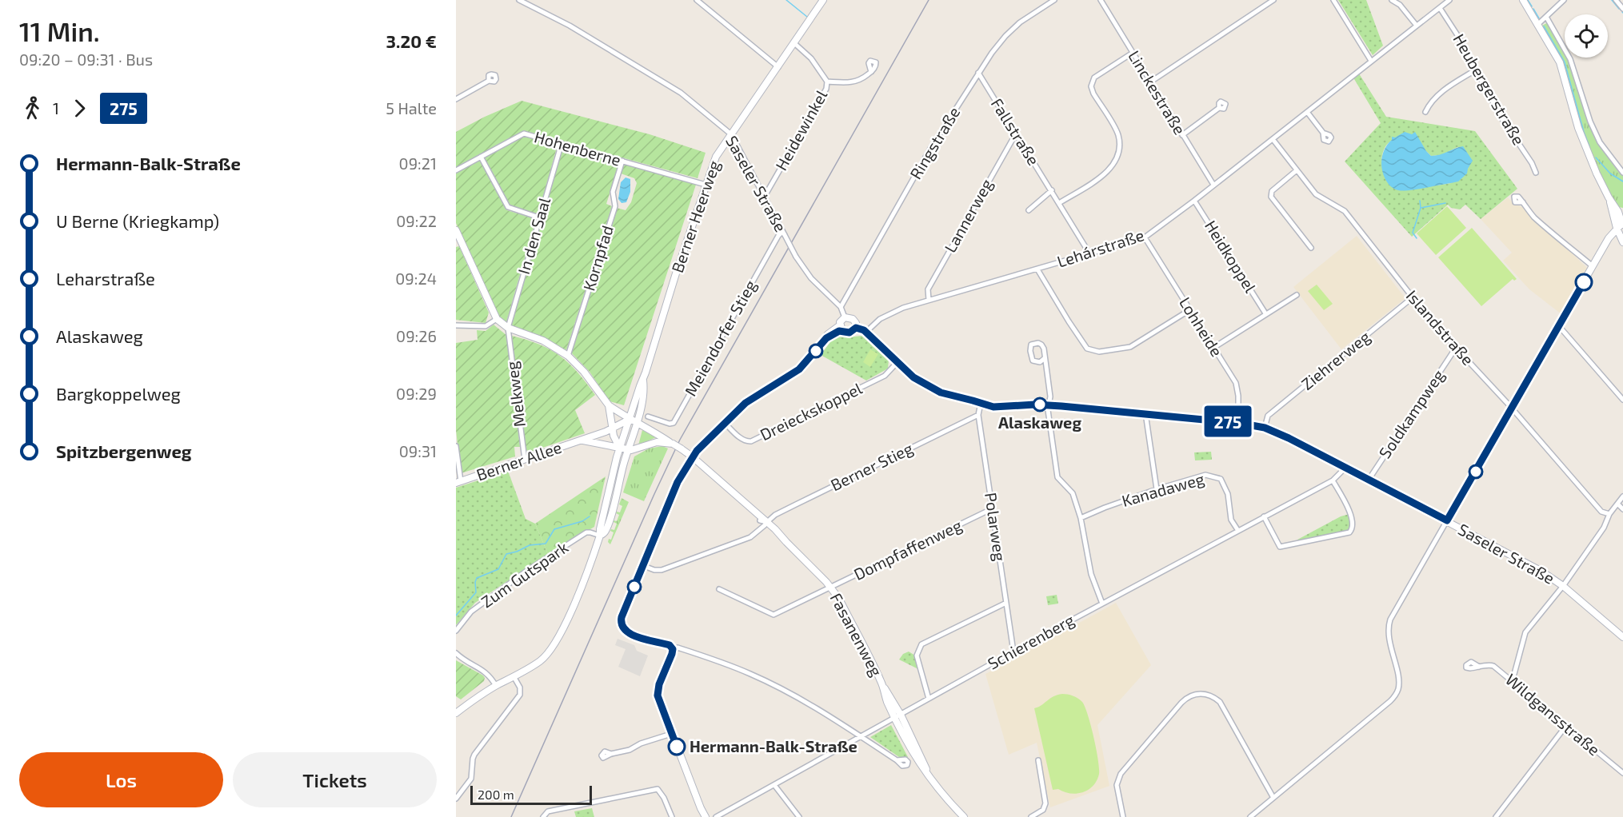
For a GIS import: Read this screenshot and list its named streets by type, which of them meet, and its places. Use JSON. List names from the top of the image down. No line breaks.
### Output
{"streets":{"street":["Heubergerstraße","Linckestraße","Heidewinkel","Fallstraße","Ringstraße","Hohenberne","Saseler Straße","Lannerweg","Berner Heerweg","In den Saal","Lehárstraße","Heidkoppel","Kornpfad","Lohheide","Islandstraße","Meiendorfer Stieg","Ziehrerweg","Melkweg","Dreieckskoppel","Soldkampweg","Berner Allee","Berner Stieg","Kanadaweg","Polarweg","Dompfaffenweg","Zum Gutspark","Fasanenweg","Schierenberg","Wildgansstraße"]},"crossings":[["Heubergerstraße","Lehárstraße"],["Linckestraße","Lehárstraße"],["Heidewinkel","Saseler Straße"],["Heidewinkel","Berner Heerweg"],["Fallstraße","Ringstraße"],["Fallstraße","Lannerweg"],["Fallstraße","Lehárstraße"],["Ringstraße","Saseler Straße"],["Hohenberne","Berner Heerweg"],["Hohenberne","In den Saal"],["Hohenberne","Kornpfad"],["Saseler Straße","Berner Heerweg"],["Saseler Straße","Lehárstraße"],["Saseler Straße","Lohheide"],["Saseler Straße","Meiendorfer Stieg"],["Saseler Straße","Ziehrerweg"],["Saseler Straße","Dreieckskoppel"],["Saseler Straße","Soldkampweg"],["Saseler Straße","Polarweg"],["Saseler Straße","Schierenberg"],["Lannerweg","Lehárstraße"],["Berner Heerweg","Berner Allee"],["Berner Heerweg","Zum Gutspark"],["Berner Heerweg","Fasanenweg"],["In den Saal","Melkweg"],["Lehárstraße","Heidkoppel"],["Lehárstraße","Lohheide"],["Lehárstraße","Islandstraße"],["Islandstraße","Ziehrerweg"],["Islandstraße","Soldkampweg"],["Melkweg","Berner Allee"],["Berner Allee","Fasanenweg"],["Berner Stieg","Polarweg"],["Berner Stieg","Fasanenweg"],["Kanadaweg","Schierenberg"],["Polarweg","Dompfaffenweg"],["Polarweg","Schierenberg"],["Dompfaffenweg","Fasanenweg"],["Fasanenweg","Schierenberg"]],"places":["Alaskaweg","Hermann-Balk-Straße"],"lines":["bus line 275"],"scale_bar":"200 m","page":{"heading":["11 Min.","09:20 – 09:31 · Bus","3.20 €"],"on_map":"275","legs":["1","275","5 Halte"],"list":[{"name":"Hermann-Balk-Straße","value":"09:21"},{"name":"U Berne (Kriegkamp)","value":"09:22"},{"name":"Leharstraße","value":"09:24"},{"name":"Alaskaweg","value":"09:26"},{"name":"Bargkoppelweg","value":"09:29"},{"name":"Spitzbergenweg","value":"09:31"}],"buttons":["Los","Tickets"],"scale":"200 m"}}
